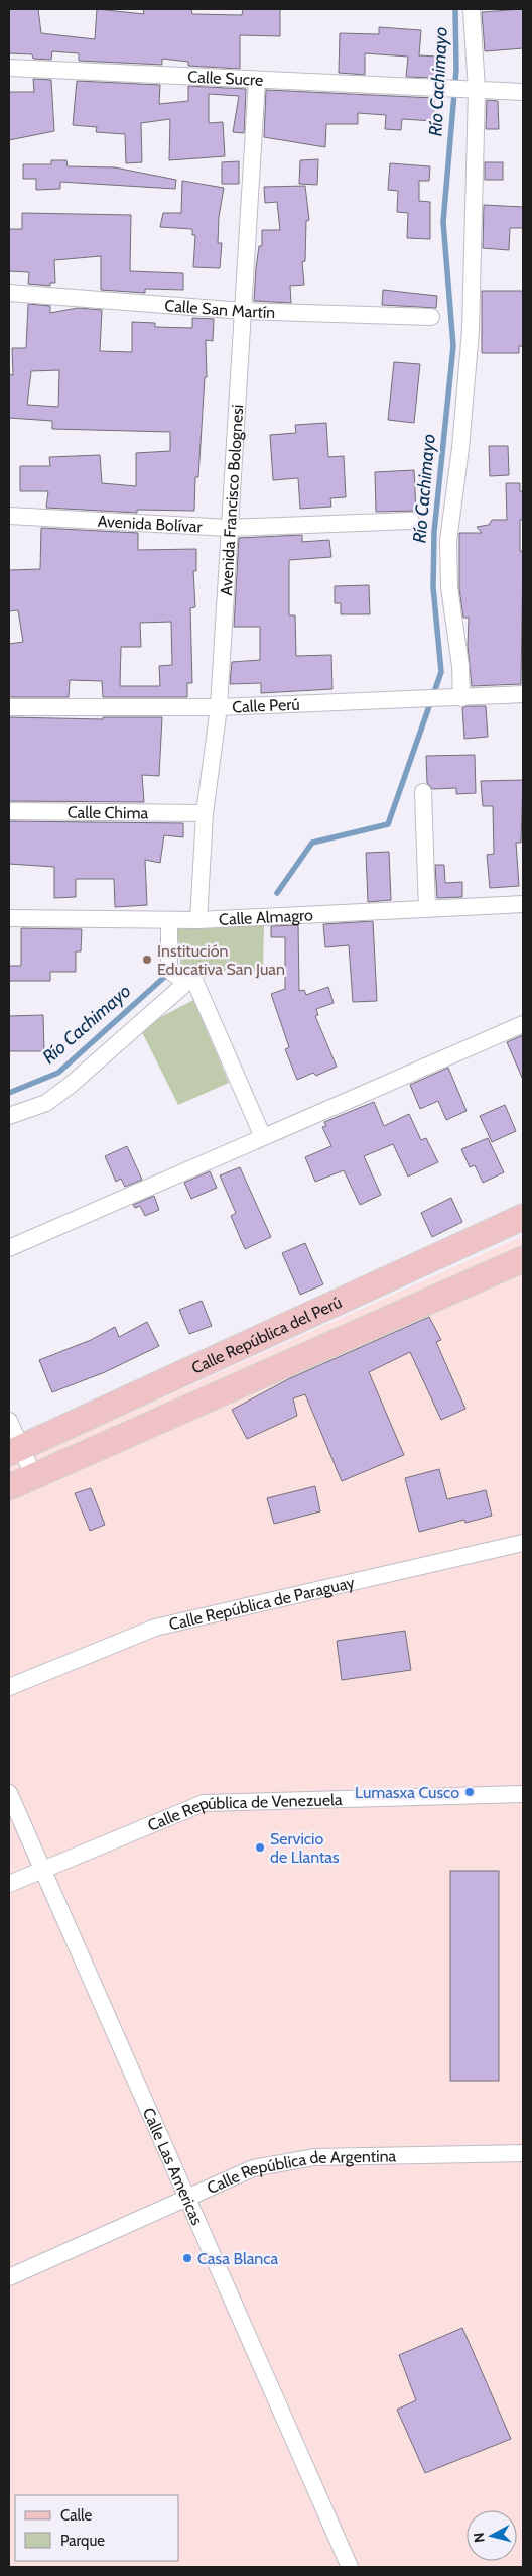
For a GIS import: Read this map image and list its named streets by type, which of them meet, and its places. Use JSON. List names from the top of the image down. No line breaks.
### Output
{"streets":{"main road":["Calle República del Perú"],"street":["Calle Sucre","Calle San Martín","Avenida Francisco Bolognesi","Avenida Bolívar","Calle Perú","Calle Chima","Calle Almagro","Calle República de Paraguay","Calle República de Venezuela","Calle Las Americas","Calle República de Argentina"]},"crossings":[["Calle Sucre","Avenida Francisco Bolognesi"],["Calle San Martín","Avenida Francisco Bolognesi"],["Avenida Francisco Bolognesi","Avenida Bolívar"],["Avenida Francisco Bolognesi","Calle Perú"],["Avenida Francisco Bolognesi","Calle Chima"],["Avenida Francisco Bolognesi","Calle Almagro"],["Calle República de Venezuela","Calle Las Americas"],["Calle Las Americas","Calle República de Argentina"]],"water":["Río Cachimayo"],"places":["Institución Educativa San Juan","Lumasxa Cusco","Servicio de Llantas","Casa Blanca"],"legend":["Calle","Parque"],"north":"left"}
